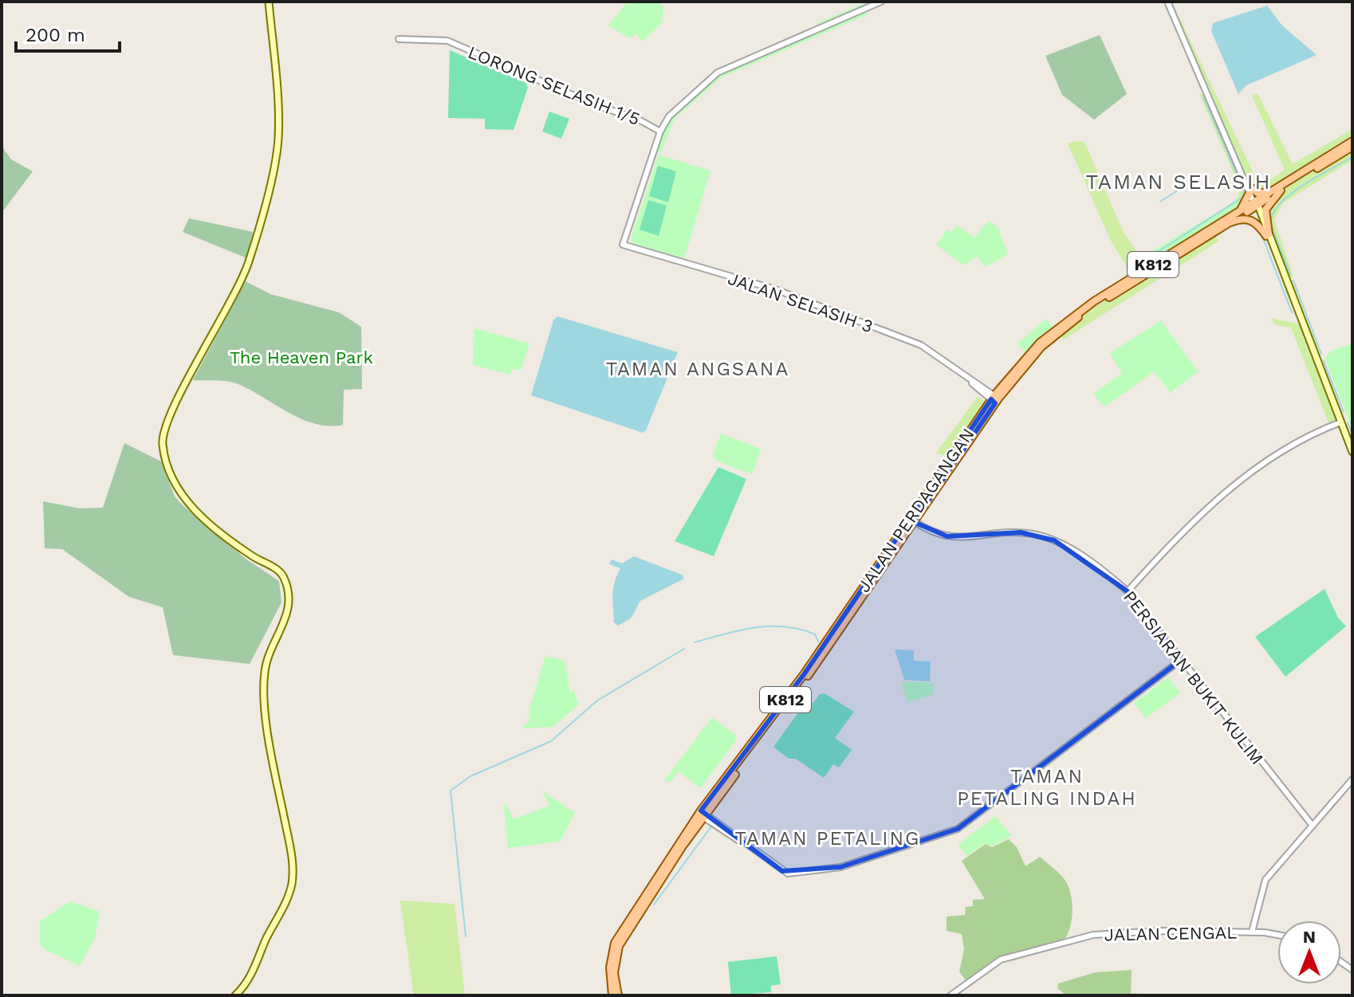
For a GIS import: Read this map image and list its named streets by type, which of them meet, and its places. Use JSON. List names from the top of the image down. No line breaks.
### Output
{"streets":{"main road":["K812","JALAN PERDAGANGAN"],"street":["LORONG SELASIH 1/5","JALAN SELASIH 3","PERSIARAN BUKIT KULIM","JALAN CENGAL"]},"crossings":[["LORONG SELASIH 1/5","JALAN SELASIH 3"],["JALAN SELASIH 3","JALAN PERDAGANGAN"],["JALAN PERDAGANGAN","PERSIARAN BUKIT KULIM"]],"districts":["TAMAN SELASIH","TAMAN ANGSANA","TAMAN PETALING INDAH","TAMAN PETALING"],"parks":["The Heaven Park"],"scale_bar":"200 m","north":"top"}
